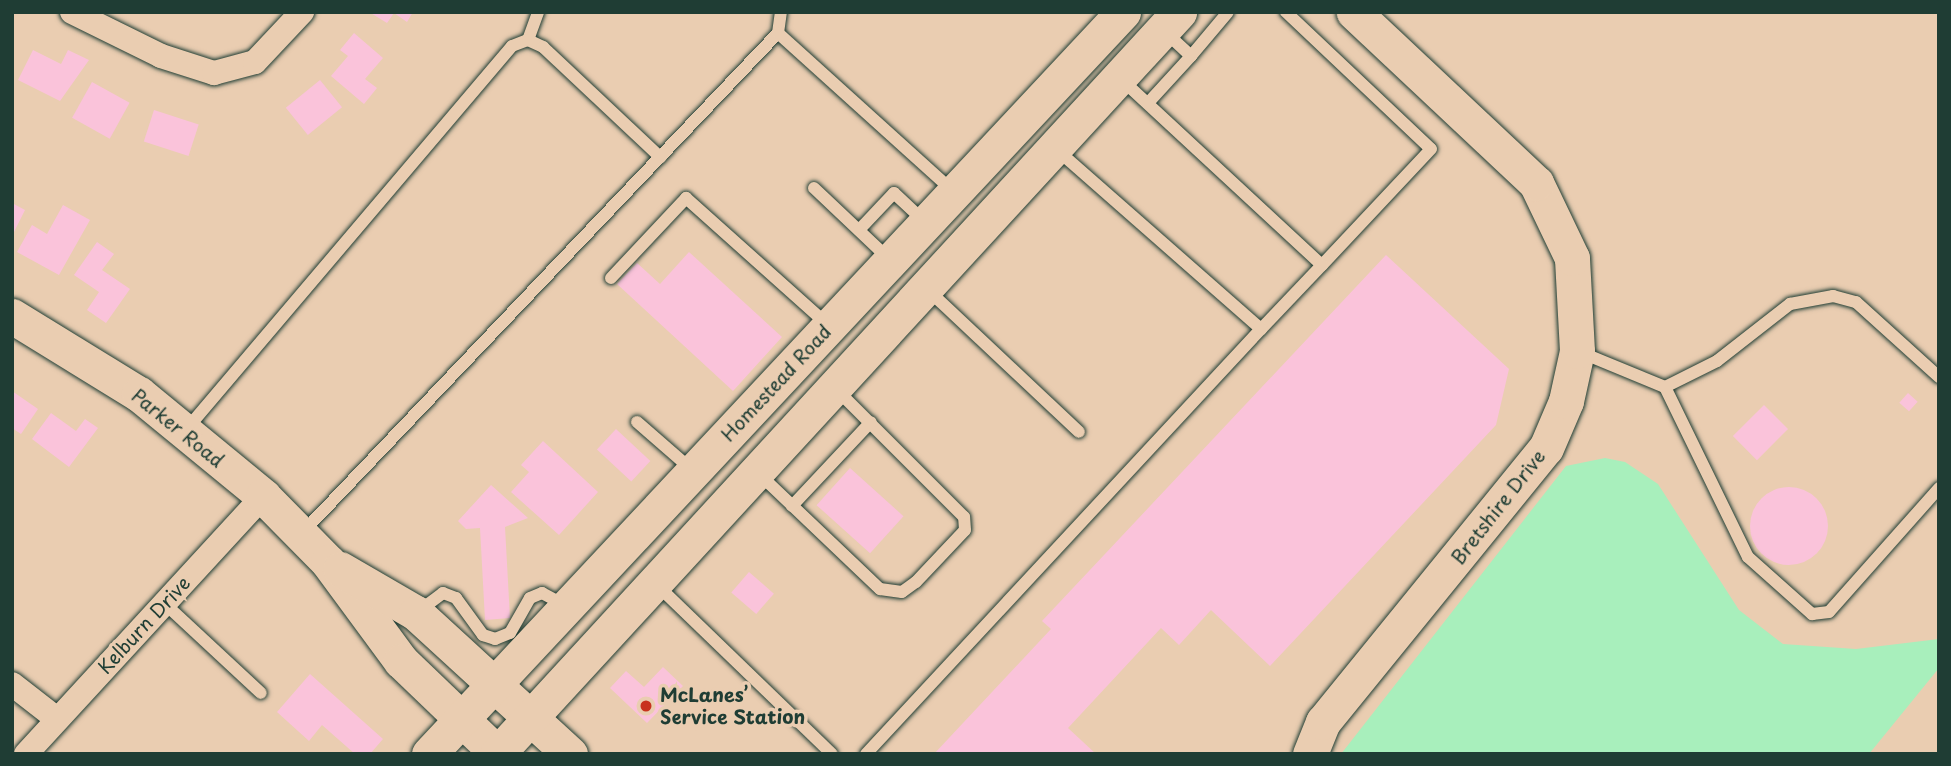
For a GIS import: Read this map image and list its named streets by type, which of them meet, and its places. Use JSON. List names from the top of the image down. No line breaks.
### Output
{"streets":{"main road":["Homestead Road","Parker Road","Bretshire Drive"],"street":["Kelburn Drive"]},"crossings":[["Homestead Road","Parker Road"],["Parker Road","Kelburn Drive"]],"places":["McLanes’ Service Station"]}
